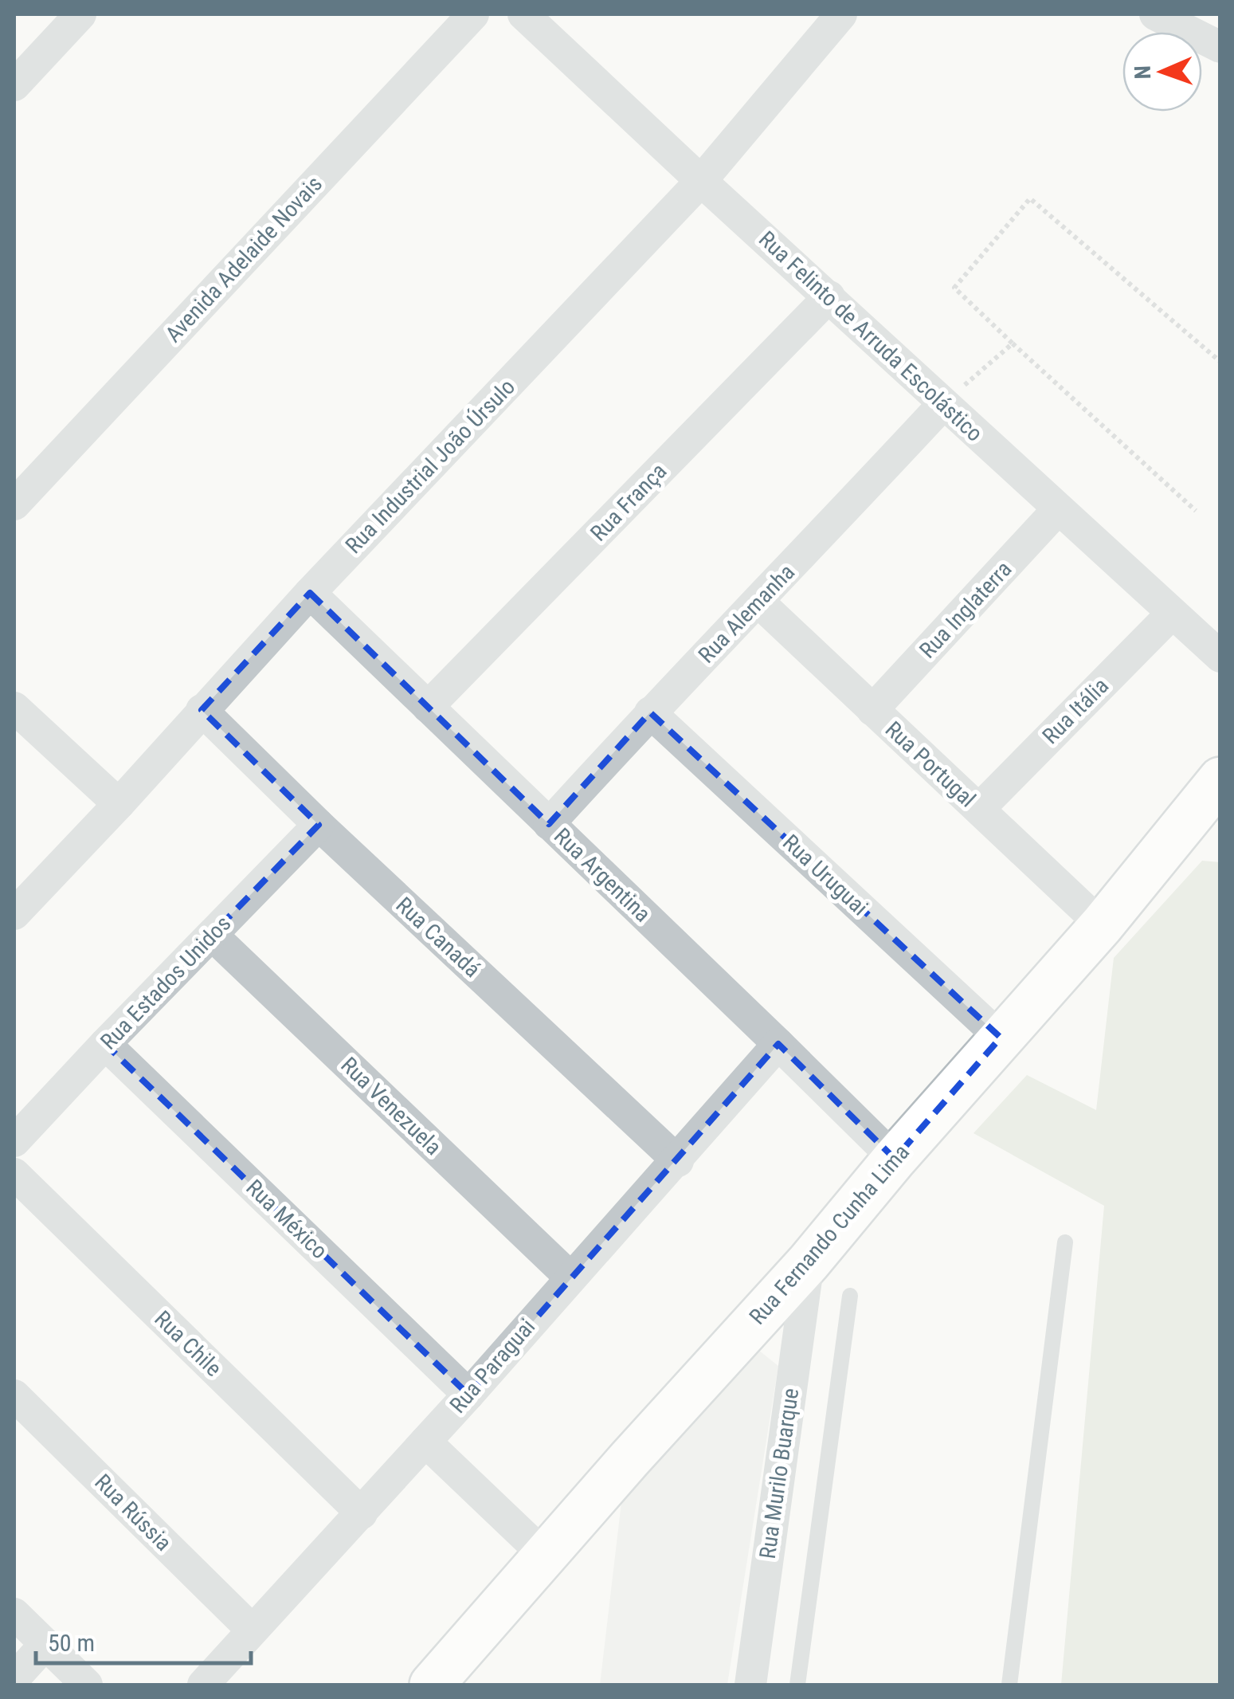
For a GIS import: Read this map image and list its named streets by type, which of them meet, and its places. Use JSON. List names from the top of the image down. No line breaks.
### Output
{"streets":{"street":["Avenida Adelaide Novais","Rua Felinto de Arruda Escolástico","Rua Industrial João Úrsulo","Rua França","Rua Inglaterra","Rua Alemanha","Rua Itália","Rua Portugal","Rua Argentina","Rua Uruguai","Rua Canadá","Rua Estados Unidos","Rua Venezuela","Rua México","Rua Fernando Cunha Lima","Rua Chile","Rua Paraguai","Rua Murilo Buarque","Rua Rússia"]},"crossings":[["Rua Felinto de Arruda Escolástico","Rua Industrial João Úrsulo"],["Rua Felinto de Arruda Escolástico","Rua França"],["Rua Felinto de Arruda Escolástico","Rua Inglaterra"],["Rua Felinto de Arruda Escolástico","Rua Alemanha"],["Rua Felinto de Arruda Escolástico","Rua Itália"],["Rua Industrial João Úrsulo","Rua Argentina"],["Rua Industrial João Úrsulo","Rua Canadá"],["Rua França","Rua Argentina"],["Rua Inglaterra","Rua Portugal"],["Rua Alemanha","Rua Portugal"],["Rua Alemanha","Rua Argentina"],["Rua Alemanha","Rua Uruguai"],["Rua Itália","Rua Portugal"],["Rua Portugal","Rua Fernando Cunha Lima"],["Rua Argentina","Rua Fernando Cunha Lima"],["Rua Argentina","Rua Paraguai"],["Rua Uruguai","Rua Fernando Cunha Lima"],["Rua Canadá","Rua Estados Unidos"],["Rua Canadá","Rua Paraguai"],["Rua Estados Unidos","Rua Venezuela"],["Rua Estados Unidos","Rua México"],["Rua Venezuela","Rua Paraguai"],["Rua México","Rua Paraguai"],["Rua Fernando Cunha Lima","Rua Murilo Buarque"],["Rua Chile","Rua Paraguai"],["Rua Paraguai","Rua Rússia"]],"scale_bar":"50 m","north":"left"}
